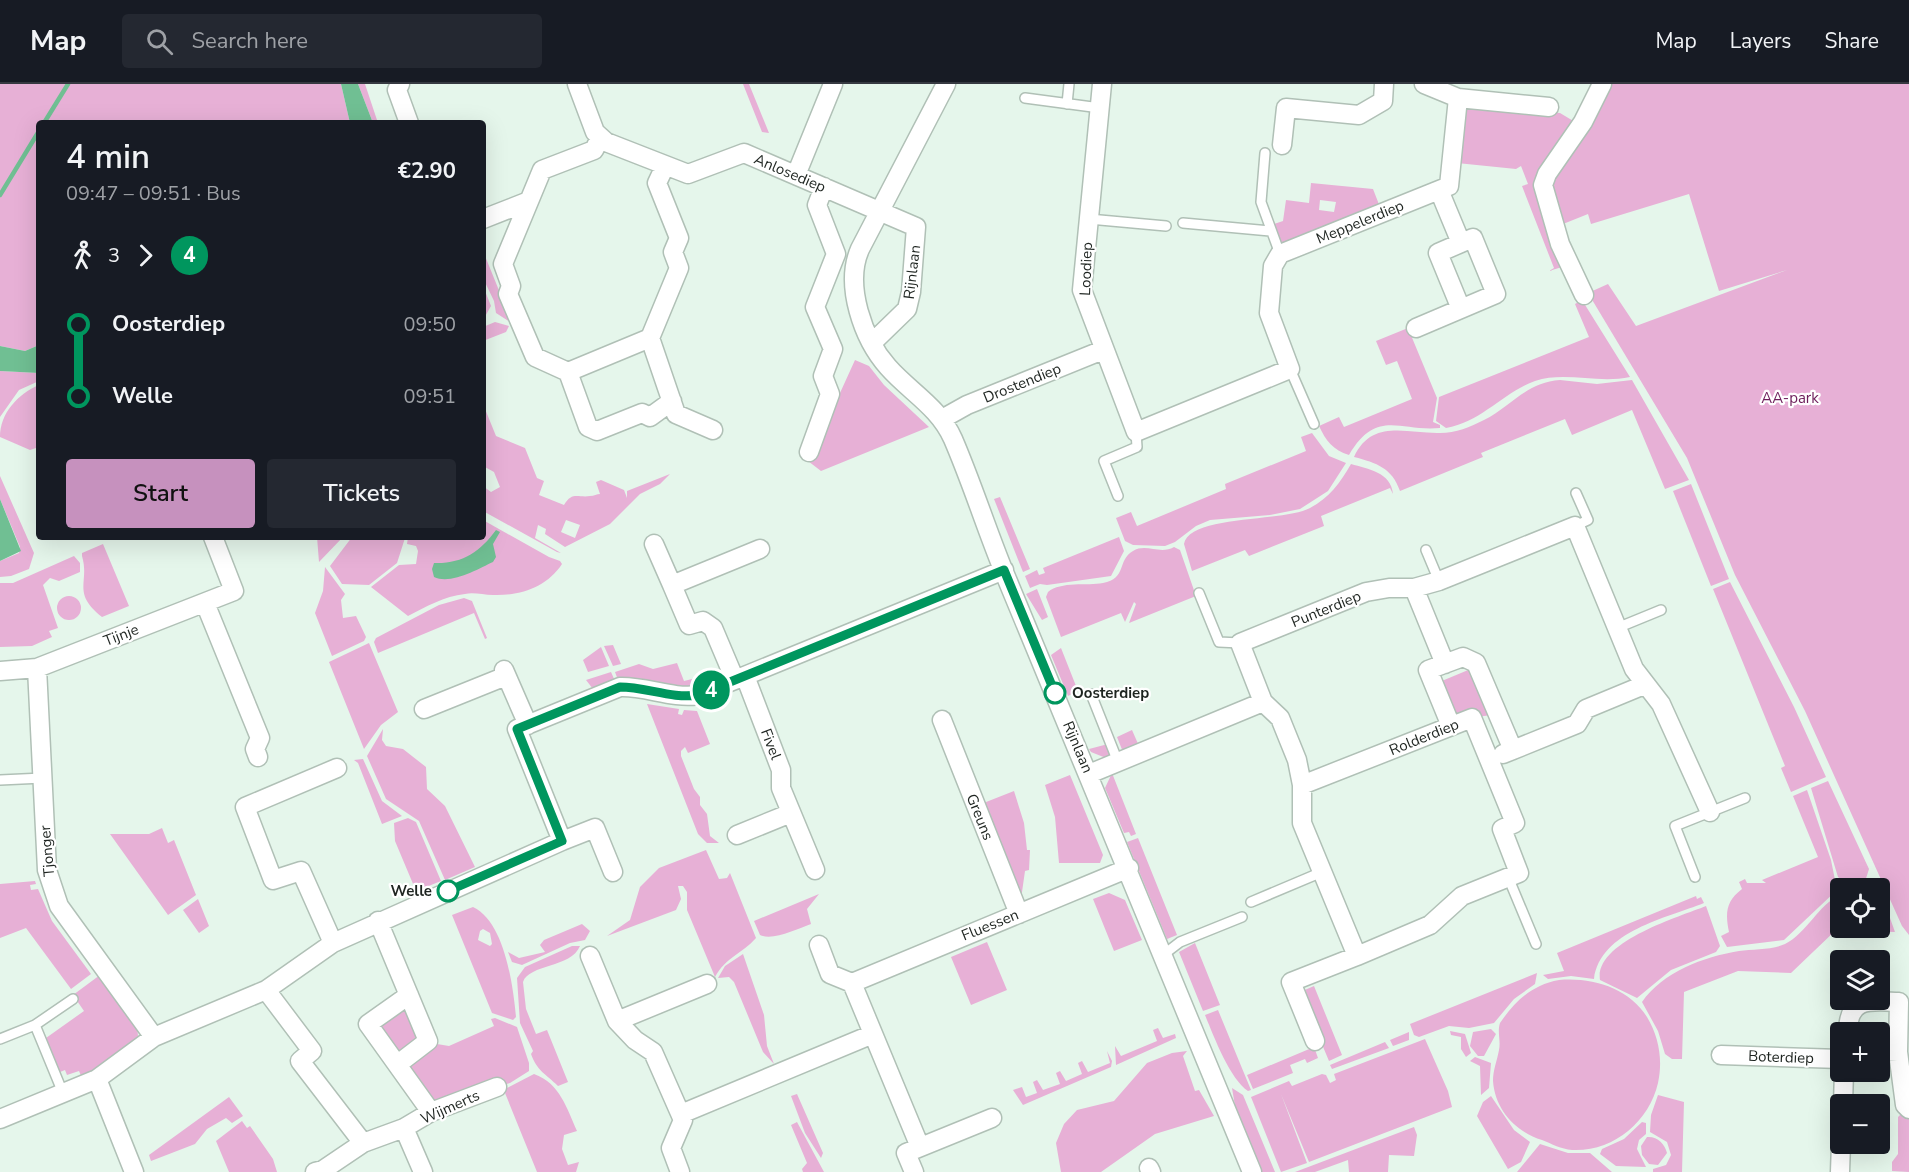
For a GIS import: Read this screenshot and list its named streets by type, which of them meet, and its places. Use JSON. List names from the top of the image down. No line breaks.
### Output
{"streets":{"street":["Anlosediep","Meppelerdiep","Loodiep","Rijnlaan","Drostendiep","Punterdiep","Tijnje","Rolderdiep","Fivel","Greuns","Tjonger","Fluessen","Boterdiep","Wijmerts"]},"crossings":[["Anlosediep","Rijnlaan"],["Loodiep","Drostendiep"],["Rijnlaan","Drostendiep"],["Rijnlaan","Fluessen"],["Tijnje","Tjonger"],["Greuns","Fluessen"]],"parks":["AA-park"],"places":["Oosterdiep","Welle"],"lines":["bus line 4"],"page":{"header":"Map","search":"Search here","nav":["Map","Layers","Share"],"on_map":"4","heading":["4 min","09:47 – 09:51 · Bus","€2.90"],"legs":["3","4"],"list":[{"name":"Oosterdiep","value":"09:50"},{"name":"Welle","value":"09:51"}],"buttons":["Start","Tickets"],"map_buttons":["+","−"]}}
